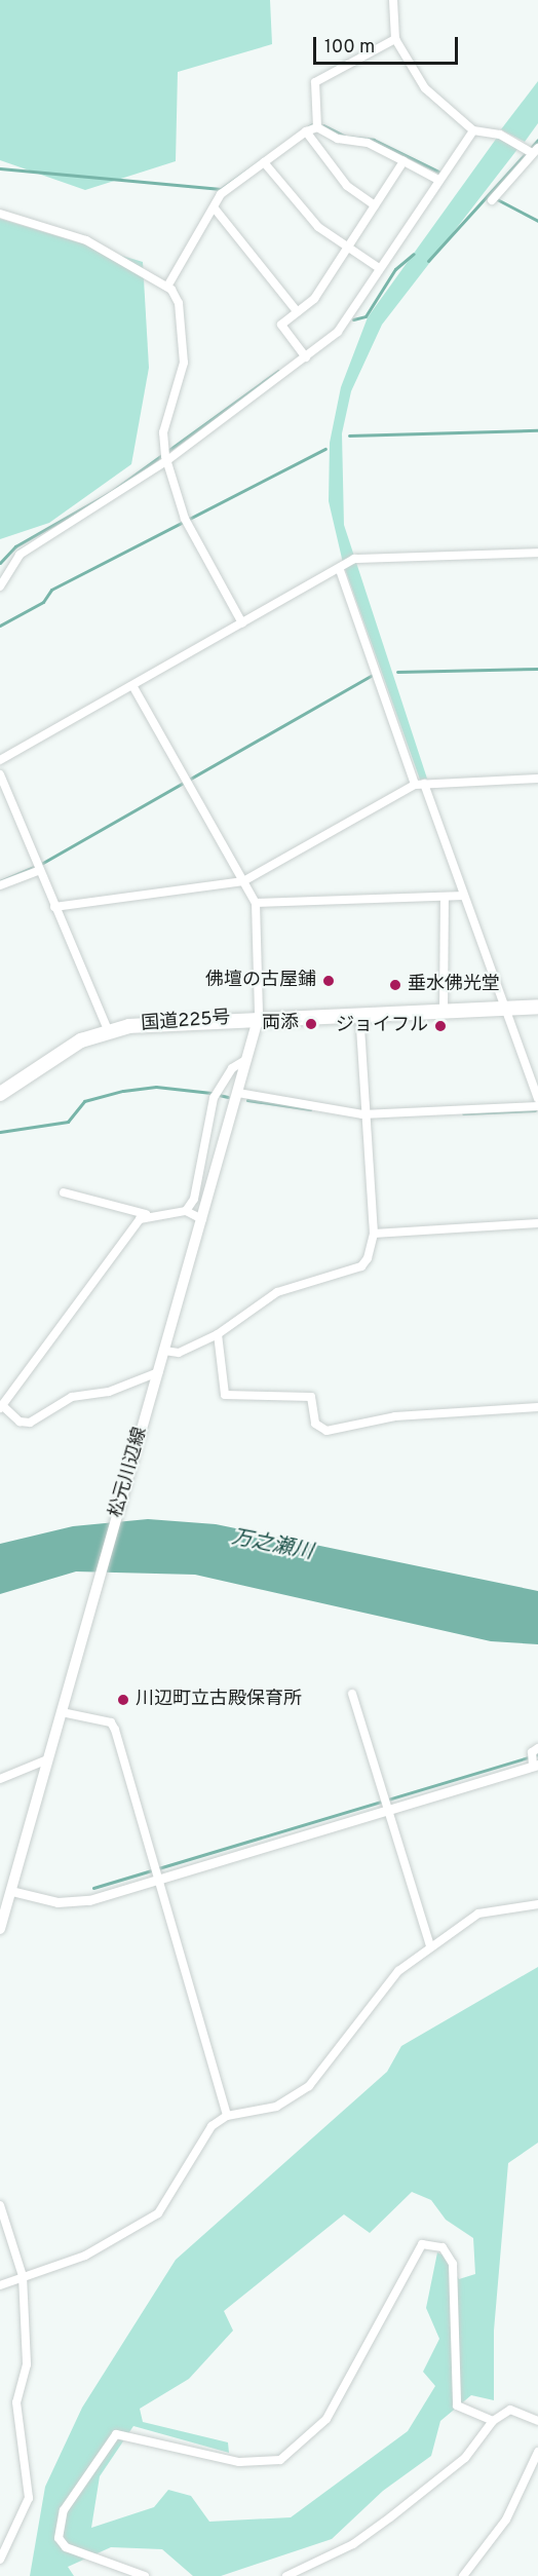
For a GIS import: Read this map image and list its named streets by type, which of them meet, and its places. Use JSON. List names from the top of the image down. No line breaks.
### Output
{"streets":{"highway":["国道225号"],"main road":["松元川辺線"]},"crossings":[["国道225号","松元川辺線"]],"water":["万之瀬川"],"places":["佛壇の古屋鋪","垂水佛光堂","両添","ジョイフル","川辺町立古殿保育所"],"scale_bar":"100 m"}
